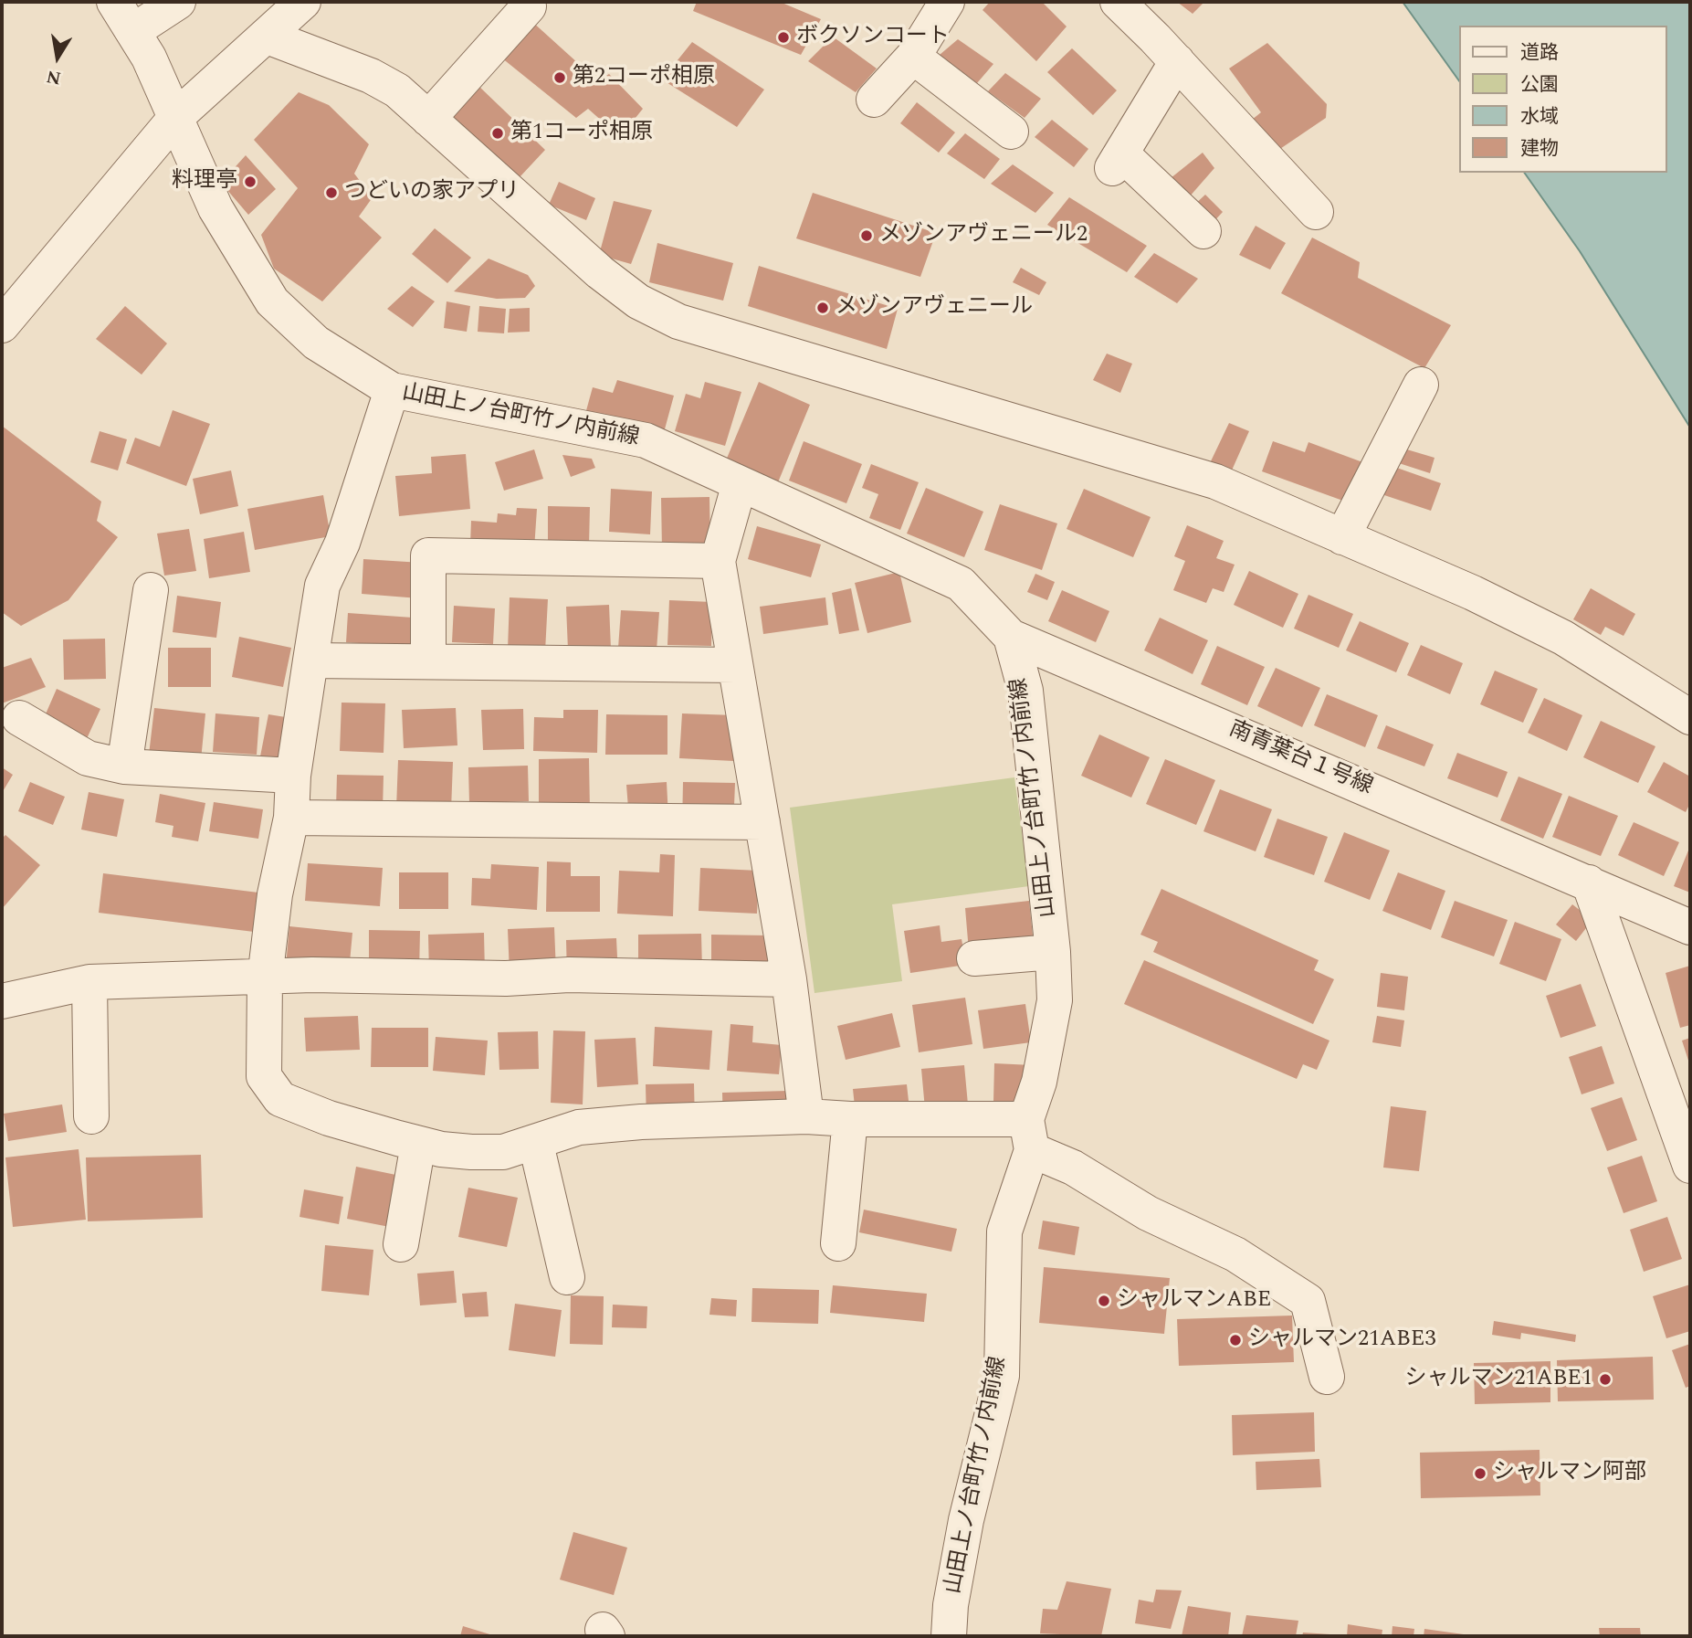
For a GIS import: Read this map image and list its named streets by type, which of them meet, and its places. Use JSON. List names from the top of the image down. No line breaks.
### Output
{"streets":{"street":["山田上ノ台町竹ノ内前線","南青葉台１号線"]},"crossings":[["山田上ノ台町竹ノ内前線","南青葉台１号線"]],"places":["ボクソンコート","第2コーポ相原","第1コーポ相原","料理亭","つどいの家アプリ","メゾンアヴェニール2","メゾンアヴェニール","シャルマンABE","シャルマン21ABE3","シャルマン21ABE1","シャルマン阿部"],"legend":["道路","公園","水域","建物"],"north":"bottom"}
